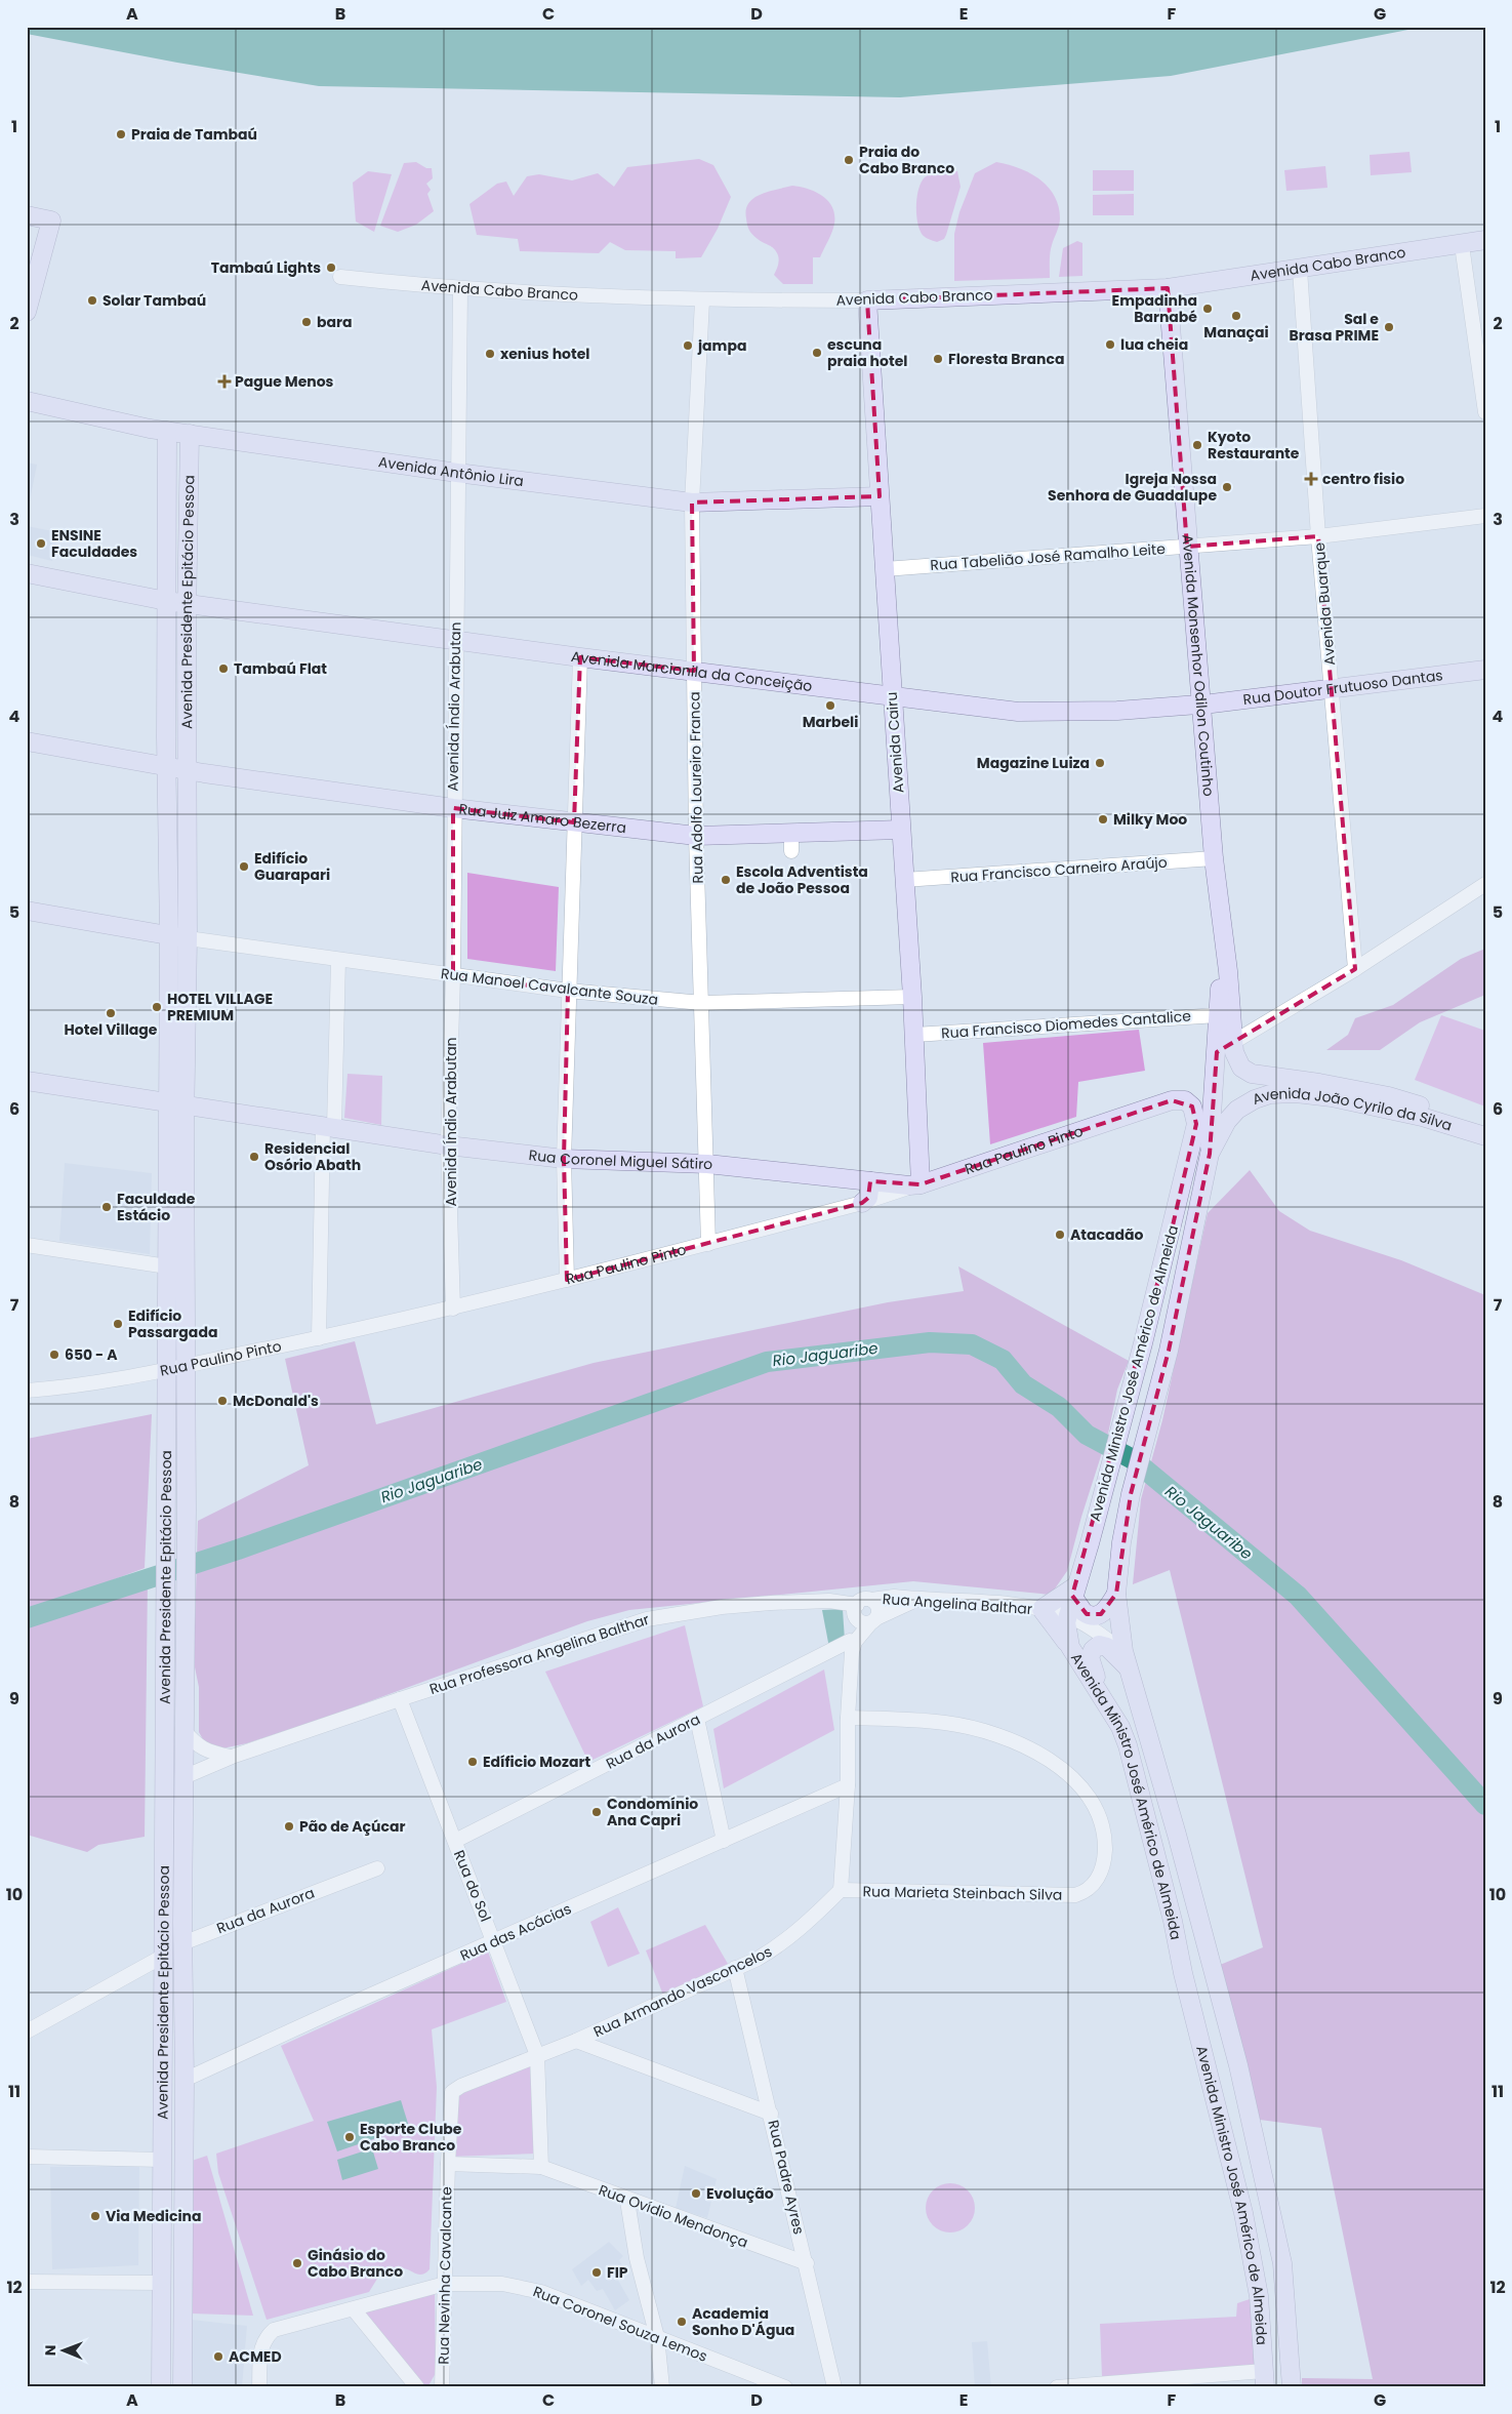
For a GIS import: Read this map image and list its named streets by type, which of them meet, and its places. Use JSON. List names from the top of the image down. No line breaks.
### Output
{"streets":{"main road":["Avenida Cabo Branco","Avenida Antônio Lira","Avenida Presidente Epitácio Pessoa","Avenida Monsenhor Odilon Coutinho","Avenida Marcionila da Conceição","Rua Doutor Frutuoso Dantas","Avenida Cairu","Rua Juiz Amaro Bezerra","Avenida João Cyrilo da Silva","Rua Paulino Pinto","Rua Coronel Miguel Sátiro","Avenida Ministro José Américo de Almeida"],"street":["Rua Tabelião José Ramalho Leite","Avenida Buarque","Avenida Índio Arabutan","Rua Adolfo Loureiro Franca","Rua Francisco Carneiro Araújo","Rua Manoel Cavalcante Souza","Rua Francisco Diomedes Cantalice","Rua Angelina Balthar","Rua Professora Angelina Balthar","Rua da Aurora","Rua do Sol","Rua Marieta Steinbach Silva","Rua das Acácias","Rua Armando Vasconcelos","Rua Padre Ayres","Rua Ovídio Mendonça","Rua Nevinha Cavalcante","Rua Coronel Souza Lemos"]},"crossings":[["Avenida Cabo Branco","Avenida Buarque"],["Avenida Cabo Branco","Avenida Monsenhor Odilon Coutinho"],["Avenida Cabo Branco","Avenida Índio Arabutan"],["Avenida Cabo Branco","Avenida Cairu"],["Avenida Cabo Branco","Rua Adolfo Loureiro Franca"],["Avenida Antônio Lira","Avenida Presidente Epitácio Pessoa"],["Avenida Antônio Lira","Avenida Índio Arabutan"],["Avenida Antônio Lira","Avenida Cairu"],["Avenida Antônio Lira","Rua Adolfo Loureiro Franca"],["Rua Tabelião José Ramalho Leite","Avenida Buarque"],["Rua Tabelião José Ramalho Leite","Avenida Monsenhor Odilon Coutinho"],["Rua Tabelião José Ramalho Leite","Avenida Cairu"],["Avenida Presidente Epitácio Pessoa","Avenida Marcionila da Conceição"],["Avenida Presidente Epitácio Pessoa","Rua Juiz Amaro Bezerra"],["Avenida Presidente Epitácio Pessoa","Rua Manoel Cavalcante Souza"],["Avenida Presidente Epitácio Pessoa","Rua Paulino Pinto"],["Avenida Presidente Epitácio Pessoa","Rua Coronel Miguel Sátiro"],["Avenida Presidente Epitácio Pessoa","Rua da Aurora"],["Avenida Presidente Epitácio Pessoa","Rua das Acácias"],["Avenida Buarque","Rua Doutor Frutuoso Dantas"],["Avenida Monsenhor Odilon Coutinho","Avenida Marcionila da Conceição"],["Avenida Monsenhor Odilon Coutinho","Rua Doutor Frutuoso Dantas"],["Avenida Monsenhor Odilon Coutinho","Rua Francisco Carneiro Araújo"],["Avenida Monsenhor Odilon Coutinho","Avenida João Cyrilo da Silva"],["Avenida Marcionila da Conceição","Rua Doutor Frutuoso Dantas"],["Avenida Marcionila da Conceição","Avenida Índio Arabutan"],["Avenida Marcionila da Conceição","Avenida Cairu"],["Avenida Marcionila da Conceição","Rua Adolfo Loureiro Franca"],["Avenida Índio Arabutan","Rua Juiz Amaro Bezerra"],["Avenida Índio Arabutan","Rua Manoel Cavalcante Souza"],["Avenida Índio Arabutan","Rua Paulino Pinto"],["Avenida Índio Arabutan","Rua Coronel Miguel Sátiro"],["Avenida Cairu","Rua Juiz Amaro Bezerra"],["Avenida Cairu","Rua Francisco Carneiro Araújo"],["Avenida Cairu","Rua Manoel Cavalcante Souza"],["Avenida Cairu","Rua Francisco Diomedes Cantalice"],["Avenida Cairu","Rua Paulino Pinto"],["Avenida Cairu","Rua Coronel Miguel Sátiro"],["Rua Adolfo Loureiro Franca","Rua Juiz Amaro Bezerra"],["Rua Adolfo Loureiro Franca","Rua Manoel Cavalcante Souza"],["Rua Adolfo Loureiro Franca","Rua Paulino Pinto"],["Rua Adolfo Loureiro Franca","Rua Coronel Miguel Sátiro"],["Avenida João Cyrilo da Silva","Avenida Ministro José Américo de Almeida"],["Rua Paulino Pinto","Rua Coronel Miguel Sátiro"],["Rua Paulino Pinto","Avenida Ministro José Américo de Almeida"],["Avenida Ministro José Américo de Almeida","Rua Angelina Balthar"],["Rua Angelina Balthar","Rua Professora Angelina Balthar"],["Rua Professora Angelina Balthar","Rua do Sol"],["Rua da Aurora","Rua do Sol"],["Rua do Sol","Rua das Acácias"],["Rua do Sol","Rua Armando Vasconcelos"],["Rua do Sol","Rua Ovídio Mendonça"],["Rua Marieta Steinbach Silva","Rua Armando Vasconcelos"],["Rua Armando Vasconcelos","Rua Padre Ayres"],["Rua Armando Vasconcelos","Rua Ovídio Mendonça"],["Rua Armando Vasconcelos","Rua Nevinha Cavalcante"],["Rua Padre Ayres","Rua Ovídio Mendonça"],["Rua Ovídio Mendonça","Rua Nevinha Cavalcante"],["Rua Nevinha Cavalcante","Rua Coronel Souza Lemos"]],"water":["Rio Jaguaribe"],"places":{"other":["Praia de Tambaú","Praia do Cabo Branco","Tambaú Lights","Solar Tambaú","Empadinha Barnabé","Manaçai","bara","Sal e Brasa PRIME","lua cheia","jampa","escuna praia hotel","xenius hotel","Floresta Branca","Kyoto Restaurante","Igreja Nossa Senhora de Guadalupe","ENSINE Faculdades","Tambaú Flat","Marbeli","Magazine Luiza","Milky Moo","Edifício Guarapari","Escola Adventista de João Pessoa","HOTEL VILLAGE PREMIUM","Hotel Village","Residencial Osório Abath","Faculdade Estácio","Atacadão","Edifício Passargada","650 - A","McDonald's","Edíficio Mozart","Condomínio Ana Capri","Pão de Açúcar","Esporte Clube Cabo Branco","Evolução","Via Medicina","Ginásio do Cabo Branco","FIP","Academia Sonho D'Água","ACMED"],"health":["Pague Menos","centro fisio"]},"north":"left","grid":{"columns":["A","B","C","D","E","F","G"],"rows":["1","2","3","4","5","6","7","8","9","10","11","12"]}}
